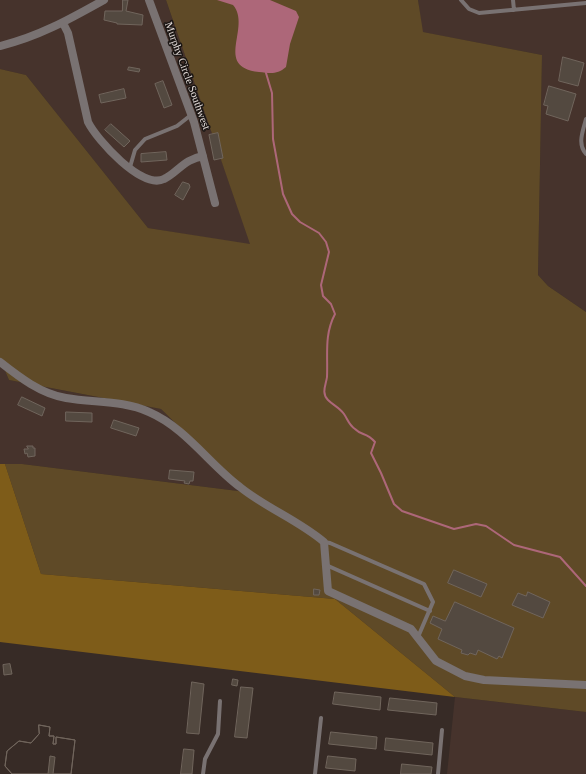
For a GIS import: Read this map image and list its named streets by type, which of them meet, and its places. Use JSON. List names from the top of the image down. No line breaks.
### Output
{"streets":{"street":["Murphy Circle Southwest"]}}
